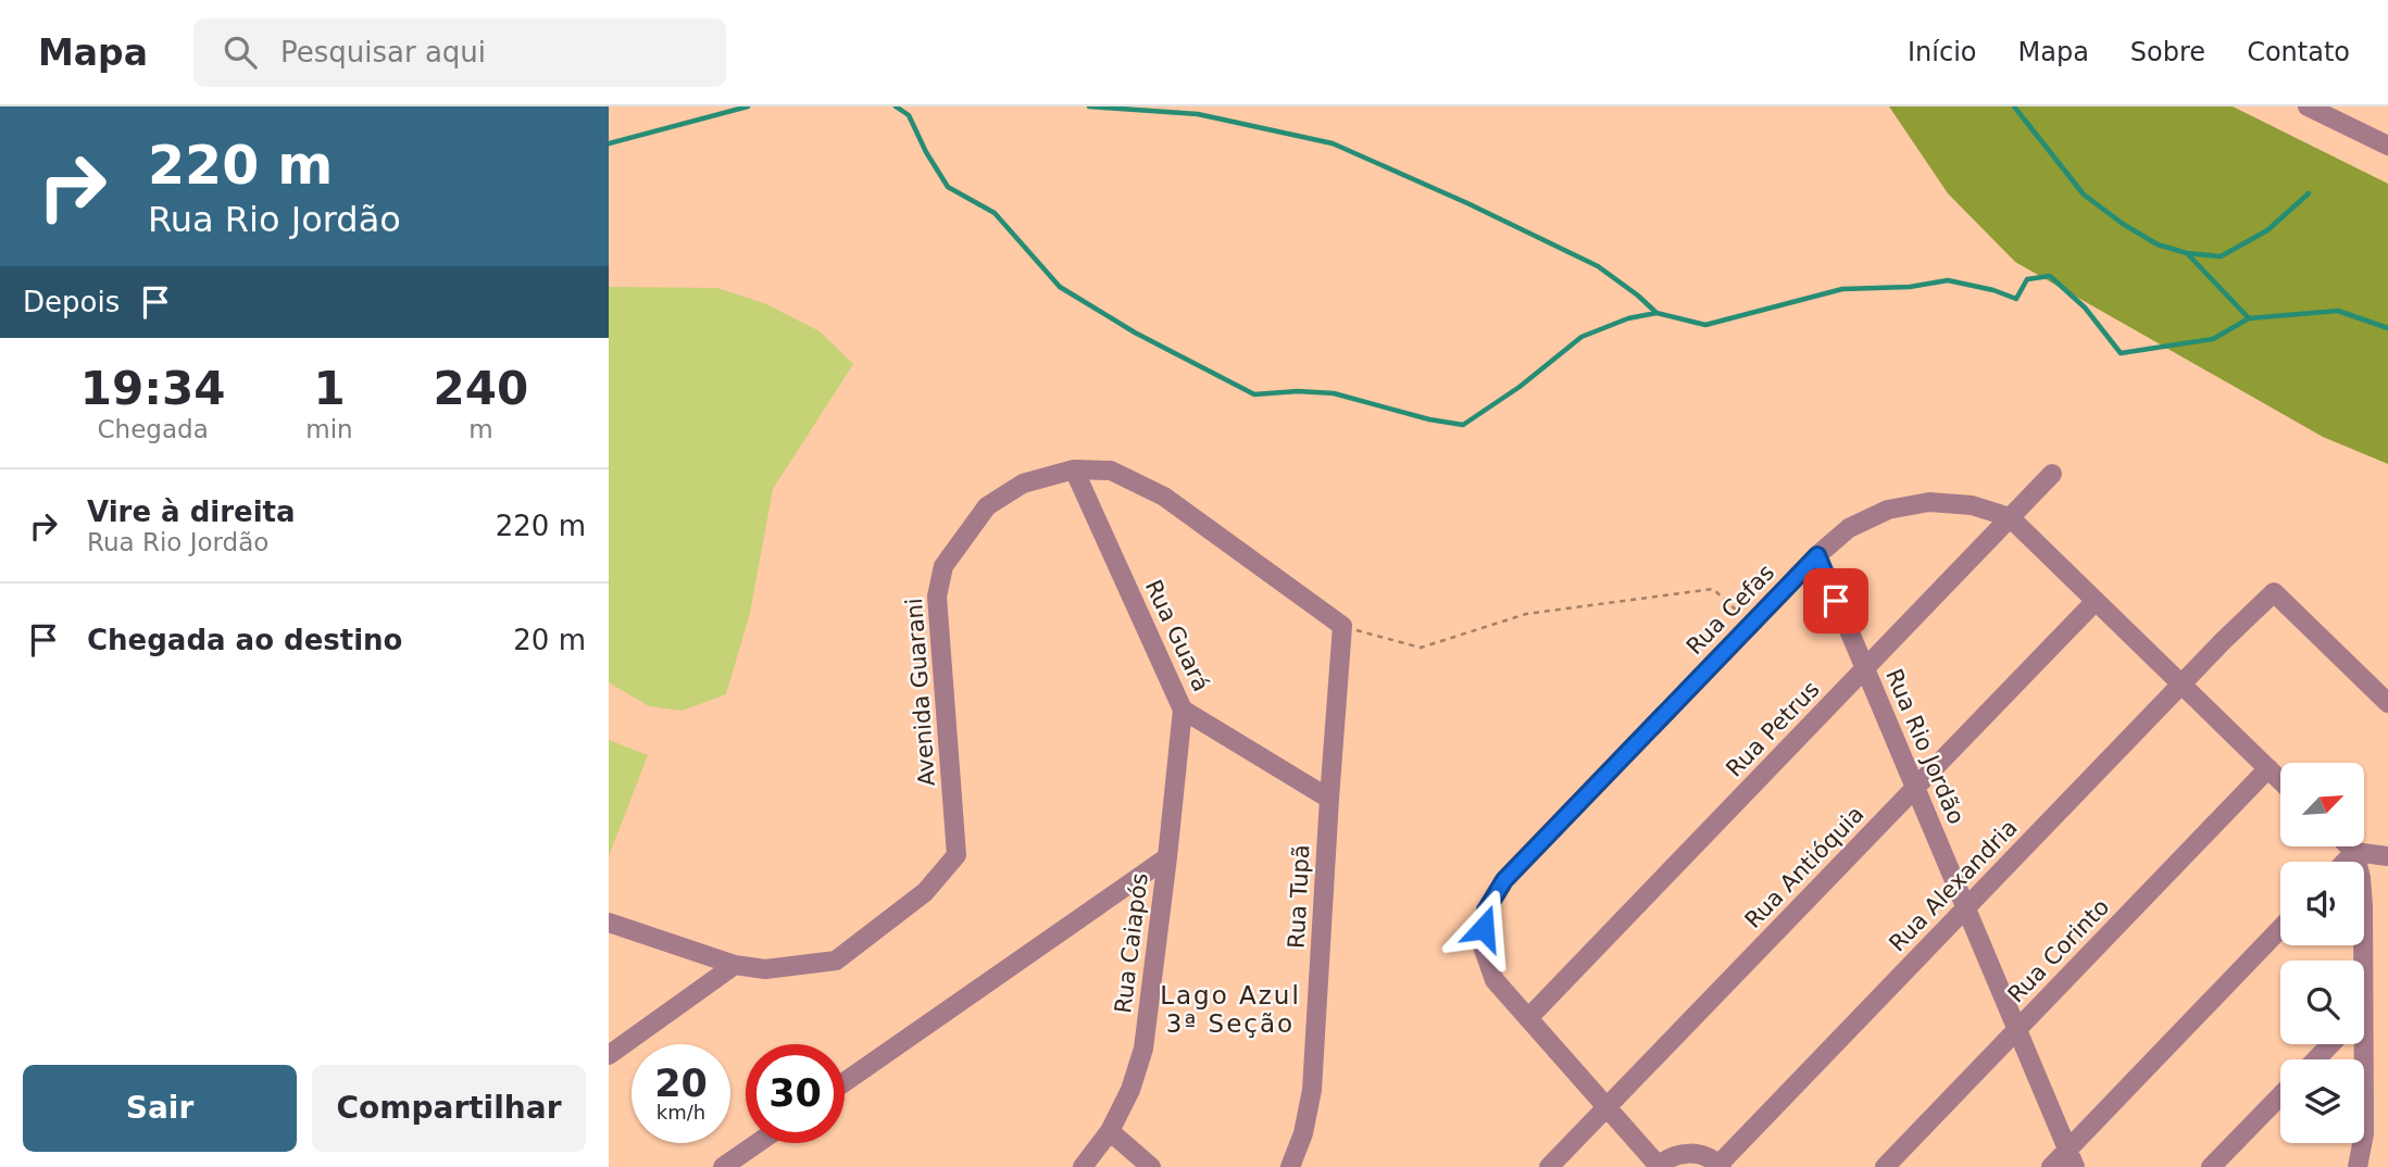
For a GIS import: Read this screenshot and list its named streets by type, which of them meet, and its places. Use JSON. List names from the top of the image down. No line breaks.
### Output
{"streets":{"street":["Rua Cefas","Rua Guará","Avenida Guarani","Rua Petrus","Rua Rio Jordão","Rua Antióquia","Rua Alexandria","Rua Tupã","Rua Caiapós","Rua Corinto"]},"crossings":[["Rua Cefas","Rua Petrus"],["Rua Cefas","Rua Rio Jordão"],["Rua Cefas","Rua Antióquia"],["Rua Cefas","Rua Alexandria"],["Rua Cefas","Rua Corinto"],["Rua Guará","Avenida Guarani"],["Rua Guará","Rua Tupã"],["Rua Guará","Rua Caiapós"],["Avenida Guarani","Rua Tupã"],["Rua Petrus","Rua Rio Jordão"],["Rua Rio Jordão","Rua Antióquia"],["Rua Rio Jordão","Rua Alexandria"],["Rua Rio Jordão","Rua Corinto"]],"districts":["Lago Azul 3ª Seção"],"north":"top right","page":{"header":"Mapa","search":"Pesquisar aqui","nav":["Início","Mapa","Sobre","Contato"],"turn":["220 m","Rua Rio Jordão"],"then":"Depois","eta":["19:34","Chegada","1","min","240","m"],"list":[{"name":"Vire à direita","note":"Rua Rio Jordão","value":"220 m"},{"name":"Chegada ao destino","value":"20 m"}],"speed":"20 km/h","limit":"30","buttons":["Sair","Compartilhar"]}}
